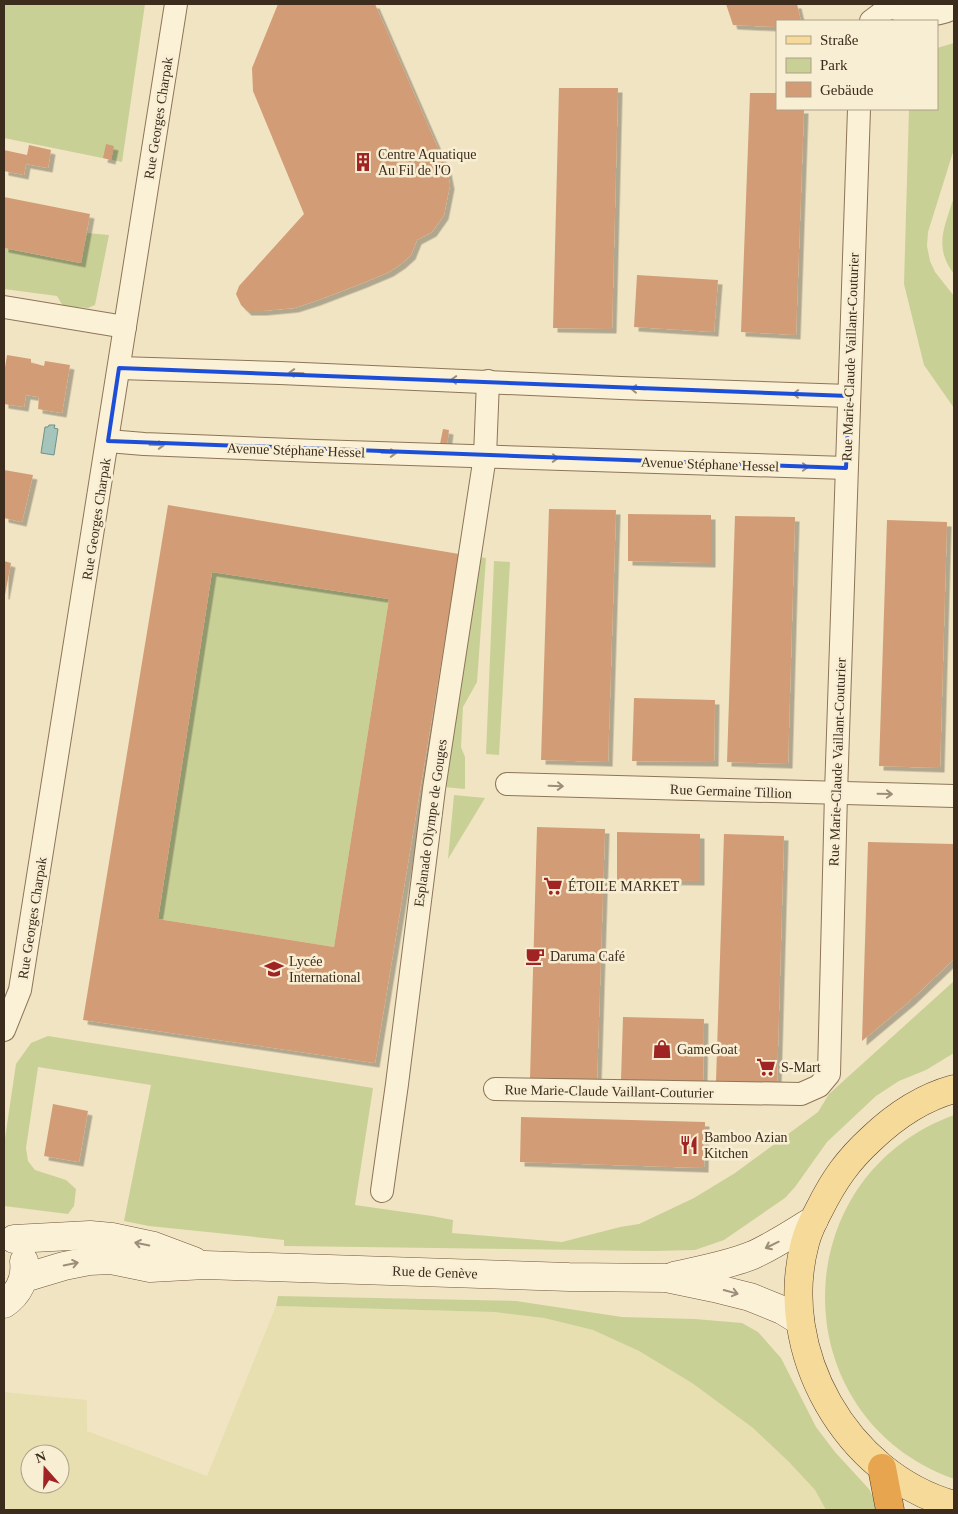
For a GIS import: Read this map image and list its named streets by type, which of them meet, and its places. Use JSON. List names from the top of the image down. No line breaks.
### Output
{"streets":{"street":["Rue Georges Charpak","Rue Marie-Claude Vaillant-Couturier","Avenue Stéphane Hessel","Rue Germaine Tillion","Esplanade Olympe de Gouges","Rue de Genève"]},"crossings":[["Rue Georges Charpak","Avenue Stéphane Hessel"],["Rue Marie-Claude Vaillant-Couturier","Avenue Stéphane Hessel"],["Rue Marie-Claude Vaillant-Couturier","Rue Germaine Tillion"],["Avenue Stéphane Hessel","Esplanade Olympe de Gouges"]],"one_way":["Rue Germaine Tillion"],"places":{"building":["Centre Aquatique Au Fil de l'O"],"supermarket":["ÉTOILE MARKET","S-Mart"],"cafe":["Daruma Café"],"school or university":["Lycée International"],"shop":["GameGoat"],"restaurant":["Bamboo Azian Kitchen"]},"legend":["Straße","Park","Gebäude"],"north":"top"}
